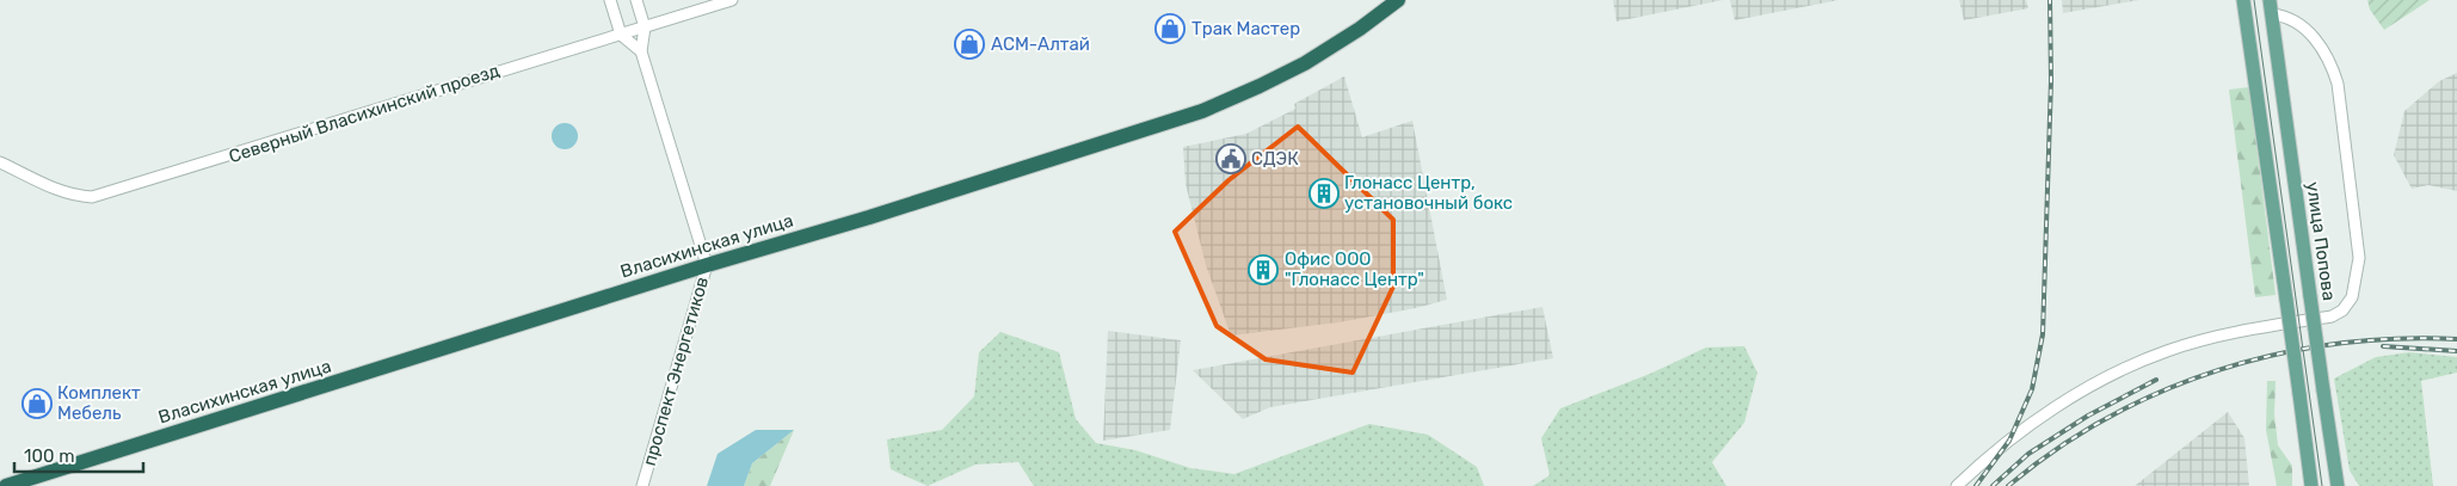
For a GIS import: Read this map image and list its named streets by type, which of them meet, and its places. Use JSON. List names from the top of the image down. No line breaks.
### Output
{"streets":{"highway":["Власихинская улица"],"main road":["улица Попова"],"street":["Северный Власихинский проезд","проспект Энергетиков"]},"crossings":[["Власихинская улица","проспект Энергетиков"]],"places":{"shop":["Трак Мастер","АСМ-Алтай","Комплект Мебель"],"public building":["СДЭК"],"building":["Глонасс Центр, установочный бокс","Офис ООО \"Глонасс Центр\""]},"scale_bar":"100 m"}
